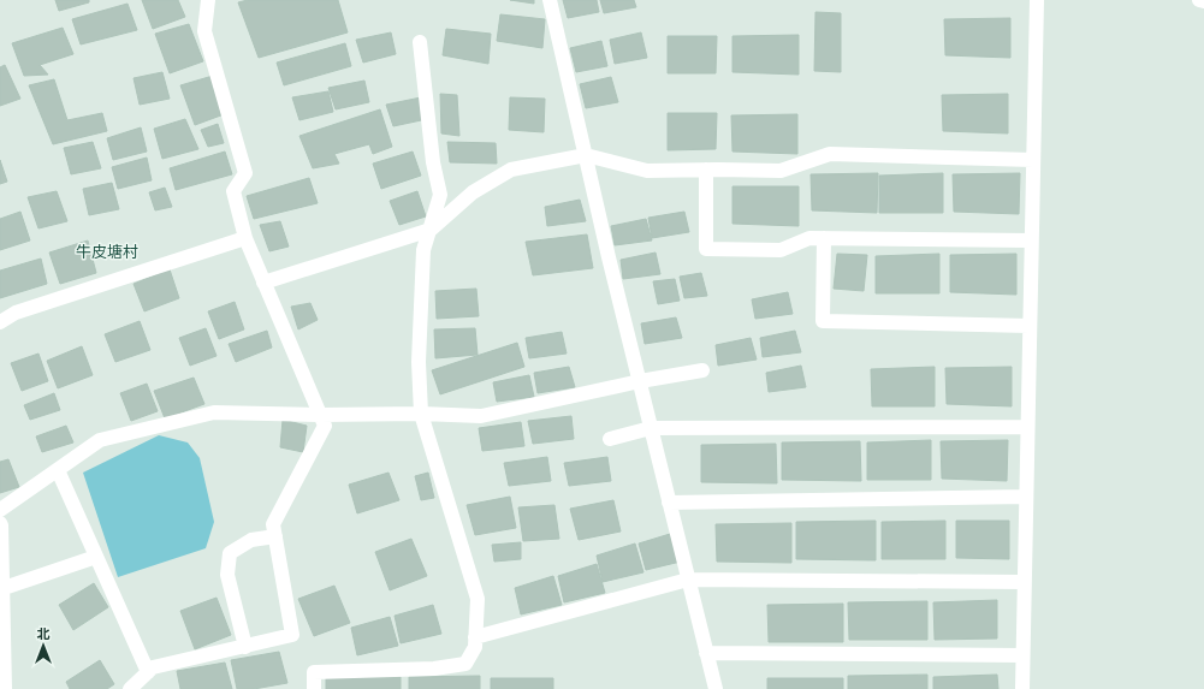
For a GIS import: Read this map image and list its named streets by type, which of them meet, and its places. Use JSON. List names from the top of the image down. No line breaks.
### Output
{"districts":["牛皮塘村"],"north":"top"}
